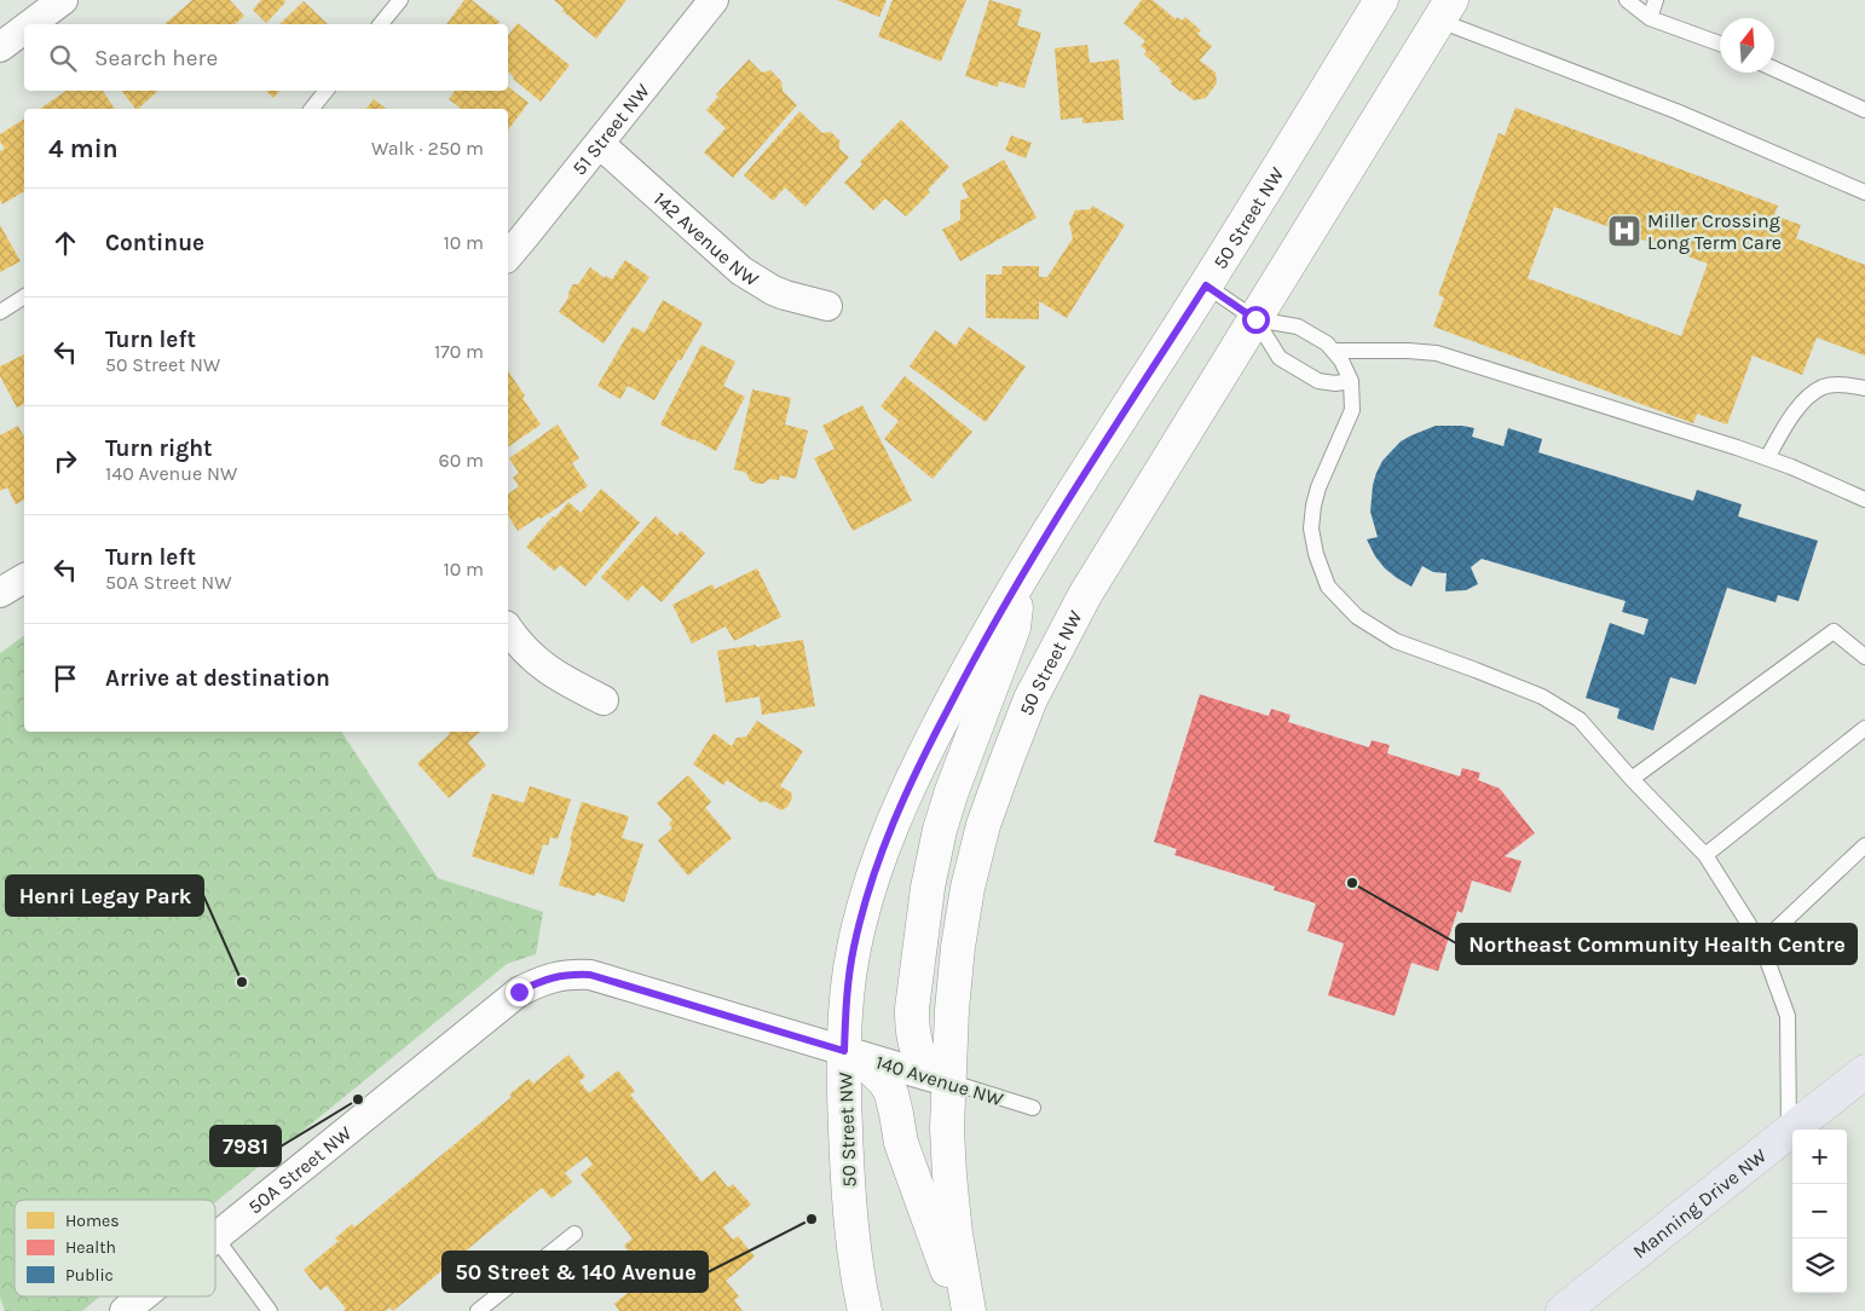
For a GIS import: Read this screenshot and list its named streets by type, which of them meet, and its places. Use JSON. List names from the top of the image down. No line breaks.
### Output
{"streets":{"main road":["50 Street NW","Manning Drive NW"],"street":["51 Street NW","142 Avenue NW","140 Avenue NW","50A Street NW"]},"crossings":[["51 Street NW","142 Avenue NW"],["50 Street NW","140 Avenue NW"],["140 Avenue NW","50A Street NW"]],"places":{"hospital":["Miller Crossing Long Term Care"],"other":["Northeast Community Health Centre","Henri Legay Park","7981","50 Street & 140 Avenue"]},"legend":["Homes","Health","Public"],"north":"top","page":{"search":"Search here","heading":["4 min","Walk · 250 m"],"list":[["Continue","10 m"],["Turn left","50 Street NW","170 m"],["Turn right","140 Avenue NW","60 m"],["Turn left","50A Street NW","10 m"],"Arrive at destination"],"map_buttons":["+","−"]}}
